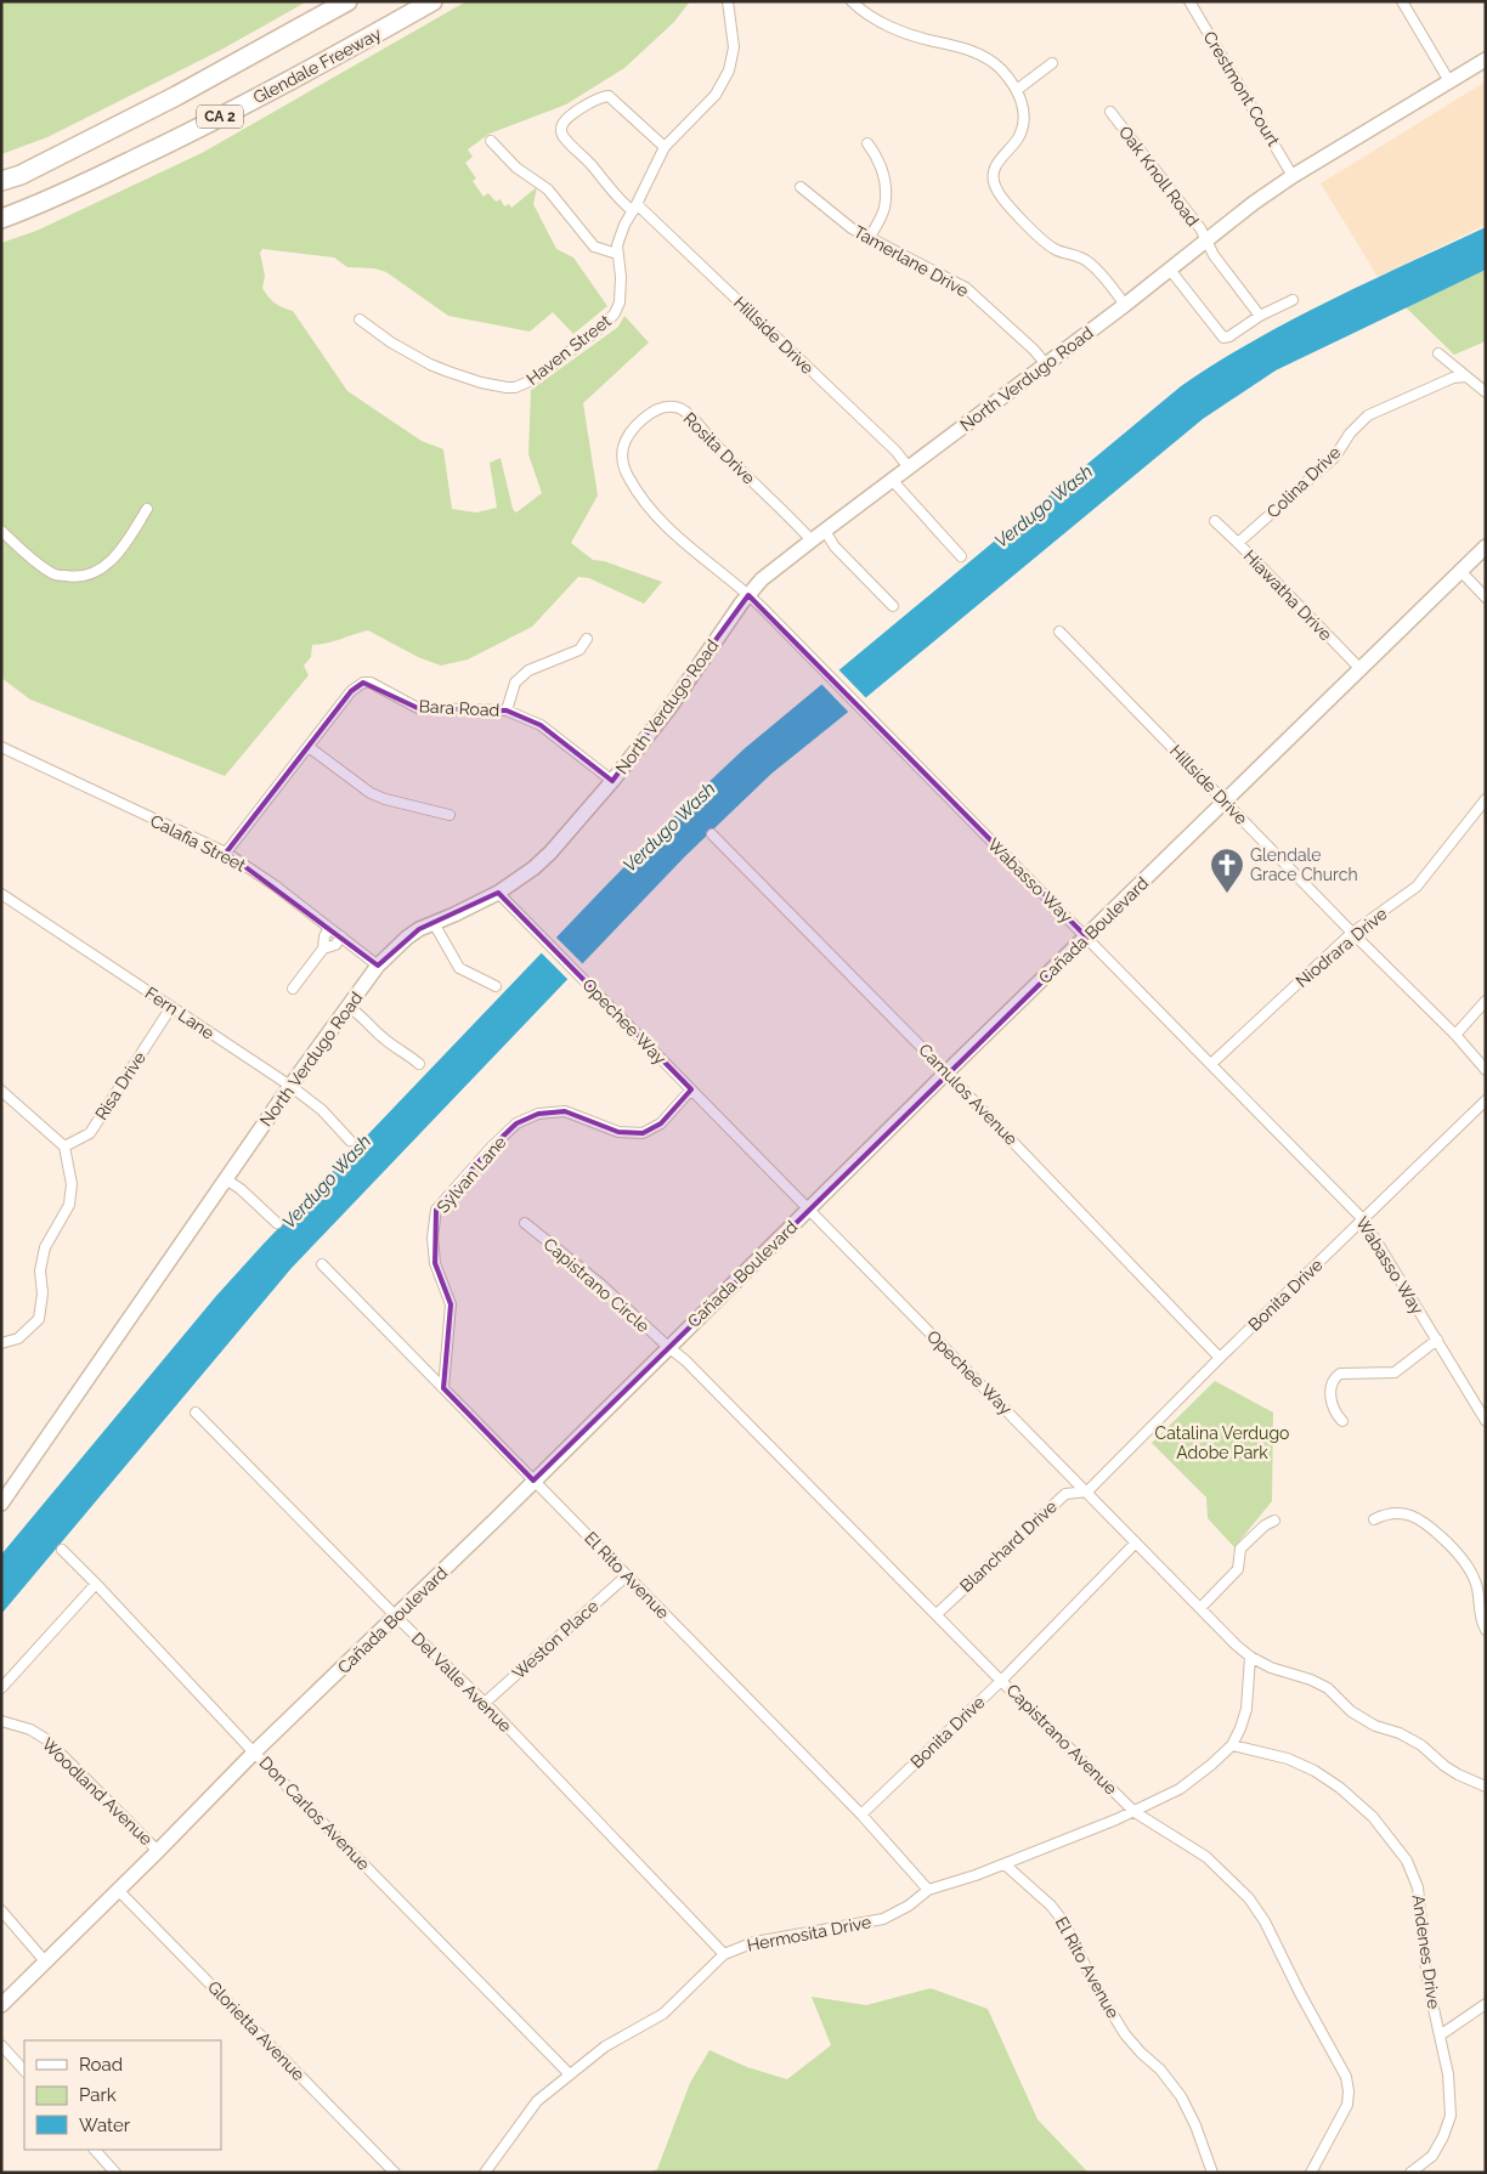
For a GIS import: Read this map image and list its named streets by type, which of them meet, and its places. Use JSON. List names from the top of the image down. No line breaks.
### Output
{"streets":{"highway":["Glendale Freeway","CA 2"],"main road":["North Verdugo Road","Cañada Boulevard"],"street":["Crestmont Court","Oak Knoll Road","Tamerlane Drive","Hillside Drive","Haven Street","Rosita Drive","Colina Drive","Hiawatha Drive","Bara Road","Calafia Street","Wabasso Way","Niodrara Drive","Fern Lane","Opechee Way","Risa Drive","Camulos Avenue","Sylvan Lane","Capistrano Circle","Bonita Drive","Blanchard Drive","El Rito Avenue","Weston Place","Del Valle Avenue","Capistrano Avenue","Woodland Avenue","Don Carlos Avenue","Hermosita Drive","Andenes Drive","Glorietta Avenue"]},"crossings":[["Crestmont Court","North Verdugo Road"],["Oak Knoll Road","North Verdugo Road"],["Tamerlane Drive","North Verdugo Road"],["Hillside Drive","Haven Street"],["Hillside Drive","North Verdugo Road"],["Hillside Drive","Cañada Boulevard"],["Hillside Drive","Niodrara Drive"],["North Verdugo Road","Rosita Drive"],["North Verdugo Road","Bara Road"],["North Verdugo Road","Calafia Street"],["North Verdugo Road","Wabasso Way"],["North Verdugo Road","Fern Lane"],["North Verdugo Road","Opechee Way"],["Rosita Drive","Wabasso Way"],["Colina Drive","Hiawatha Drive"],["Hiawatha Drive","Cañada Boulevard"],["Wabasso Way","Cañada Boulevard"],["Wabasso Way","Niodrara Drive"],["Wabasso Way","Bonita Drive"],["Cañada Boulevard","Opechee Way"],["Cañada Boulevard","Camulos Avenue"],["Cañada Boulevard","Capistrano Circle"],["Cañada Boulevard","El Rito Avenue"],["Cañada Boulevard","Del Valle Avenue"],["Cañada Boulevard","Capistrano Avenue"],["Cañada Boulevard","Woodland Avenue"],["Cañada Boulevard","Don Carlos Avenue"],["Cañada Boulevard","Glorietta Avenue"],["Fern Lane","Risa Drive"],["Opechee Way","Sylvan Lane"],["Opechee Way","Bonita Drive"],["Opechee Way","Blanchard Drive"],["Opechee Way","Hermosita Drive"],["Camulos Avenue","Bonita Drive"],["Sylvan Lane","El Rito Avenue"],["Capistrano Circle","Capistrano Avenue"],["Bonita Drive","Blanchard Drive"],["Bonita Drive","El Rito Avenue"],["Bonita Drive","Capistrano Avenue"],["Blanchard Drive","Capistrano Avenue"],["El Rito Avenue","Weston Place"],["El Rito Avenue","Hermosita Drive"],["Weston Place","Del Valle Avenue"],["Del Valle Avenue","Hermosita Drive"],["Capistrano Avenue","Hermosita Drive"],["Don Carlos Avenue","Hermosita Drive"],["Hermosita Drive","Andenes Drive"]],"water":["Verdugo Wash"],"parks":["Catalina Verdugo Adobe Park"],"places":{"church":["Glendale Grace Church"]},"legend":["Road","Park","Water"]}
